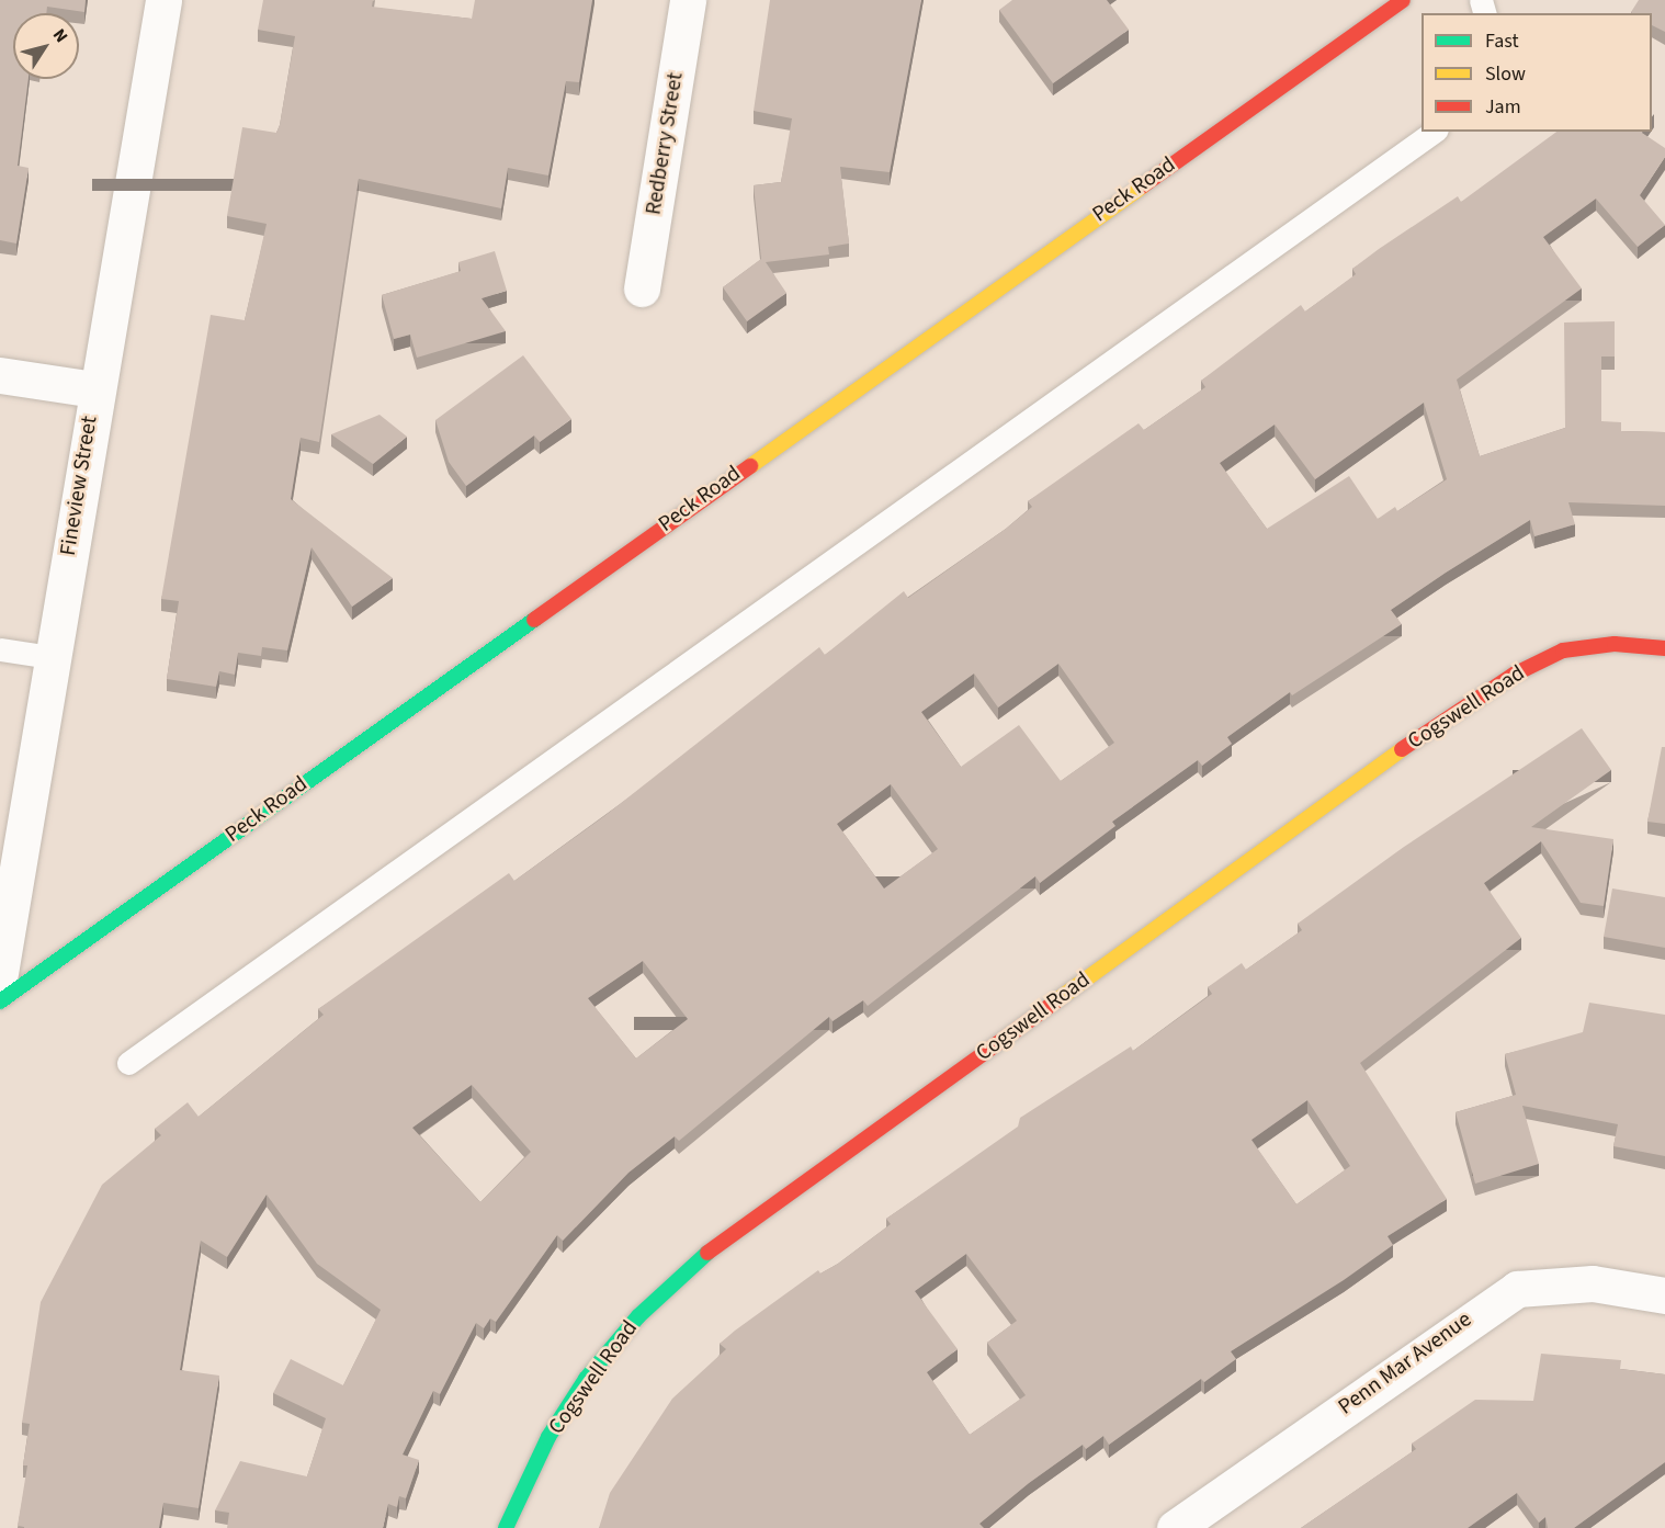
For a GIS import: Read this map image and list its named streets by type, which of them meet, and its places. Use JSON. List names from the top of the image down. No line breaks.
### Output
{"streets":{"main road":["Peck Road","Cogswell Road"],"street":["Redberry Street","Fineview Street","Penn Mar Avenue"]},"legend":["Fast","Slow","Jam"],"north":"top right"}
